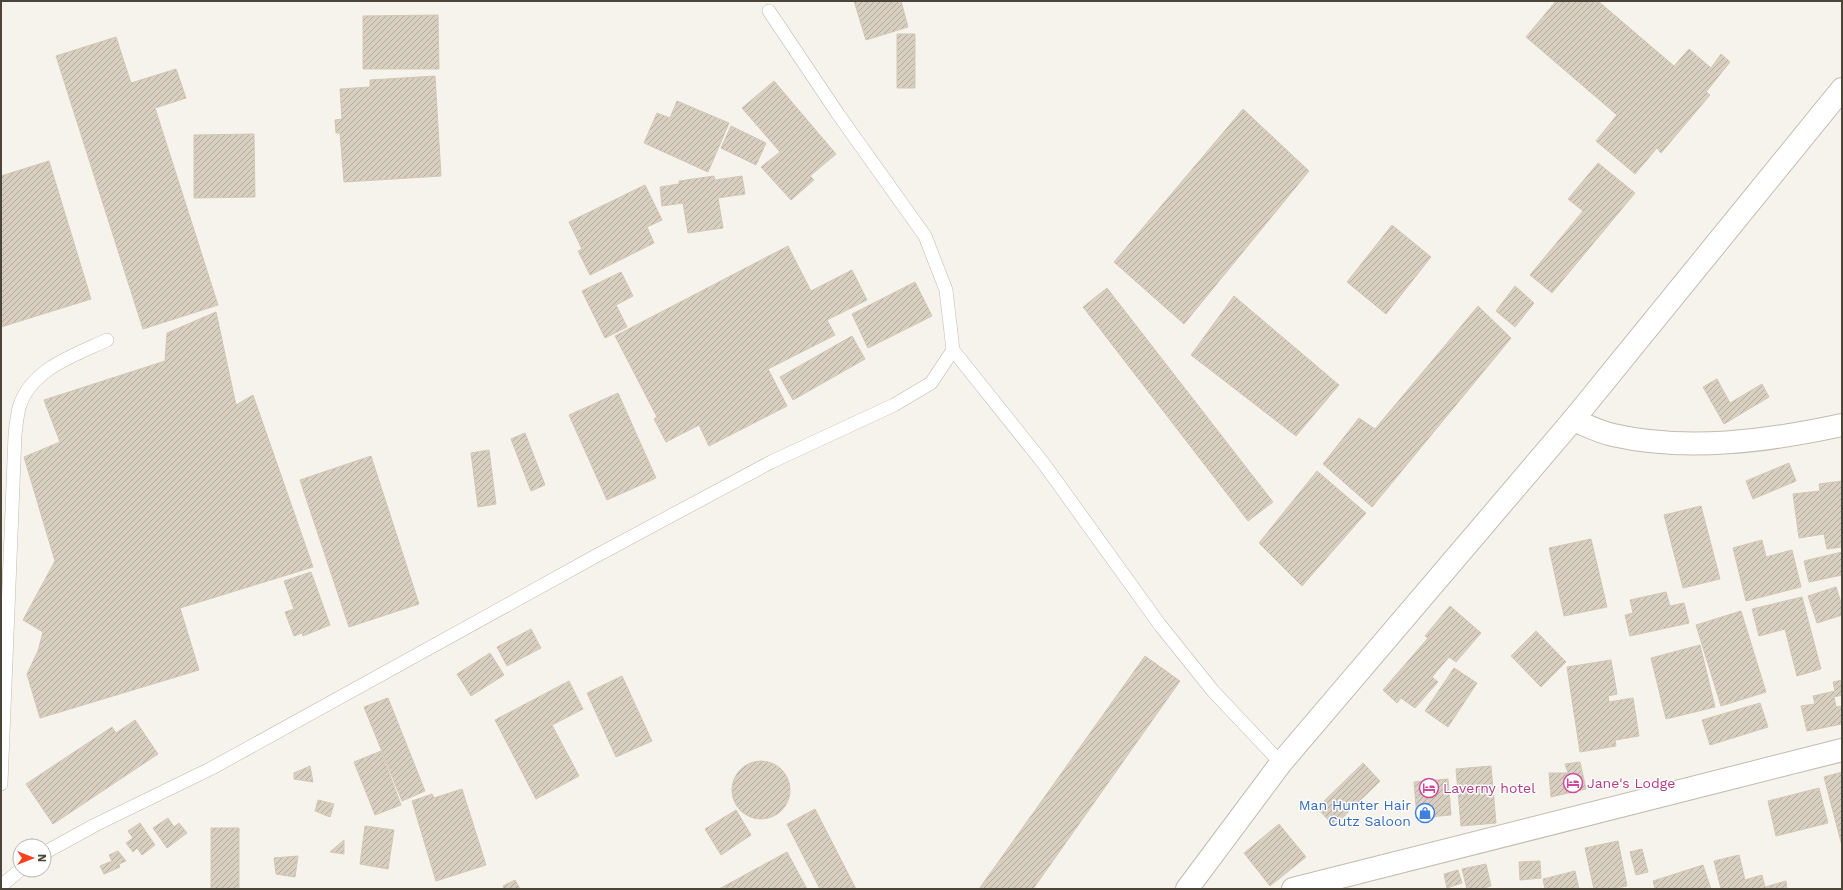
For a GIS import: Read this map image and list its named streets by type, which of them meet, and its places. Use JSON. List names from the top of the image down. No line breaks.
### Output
{"places":{"hotel":["Jane's Lodge","Laverny hotel"],"shop":["Man Hunter Hair Cutz Saloon"]},"north":"right"}
